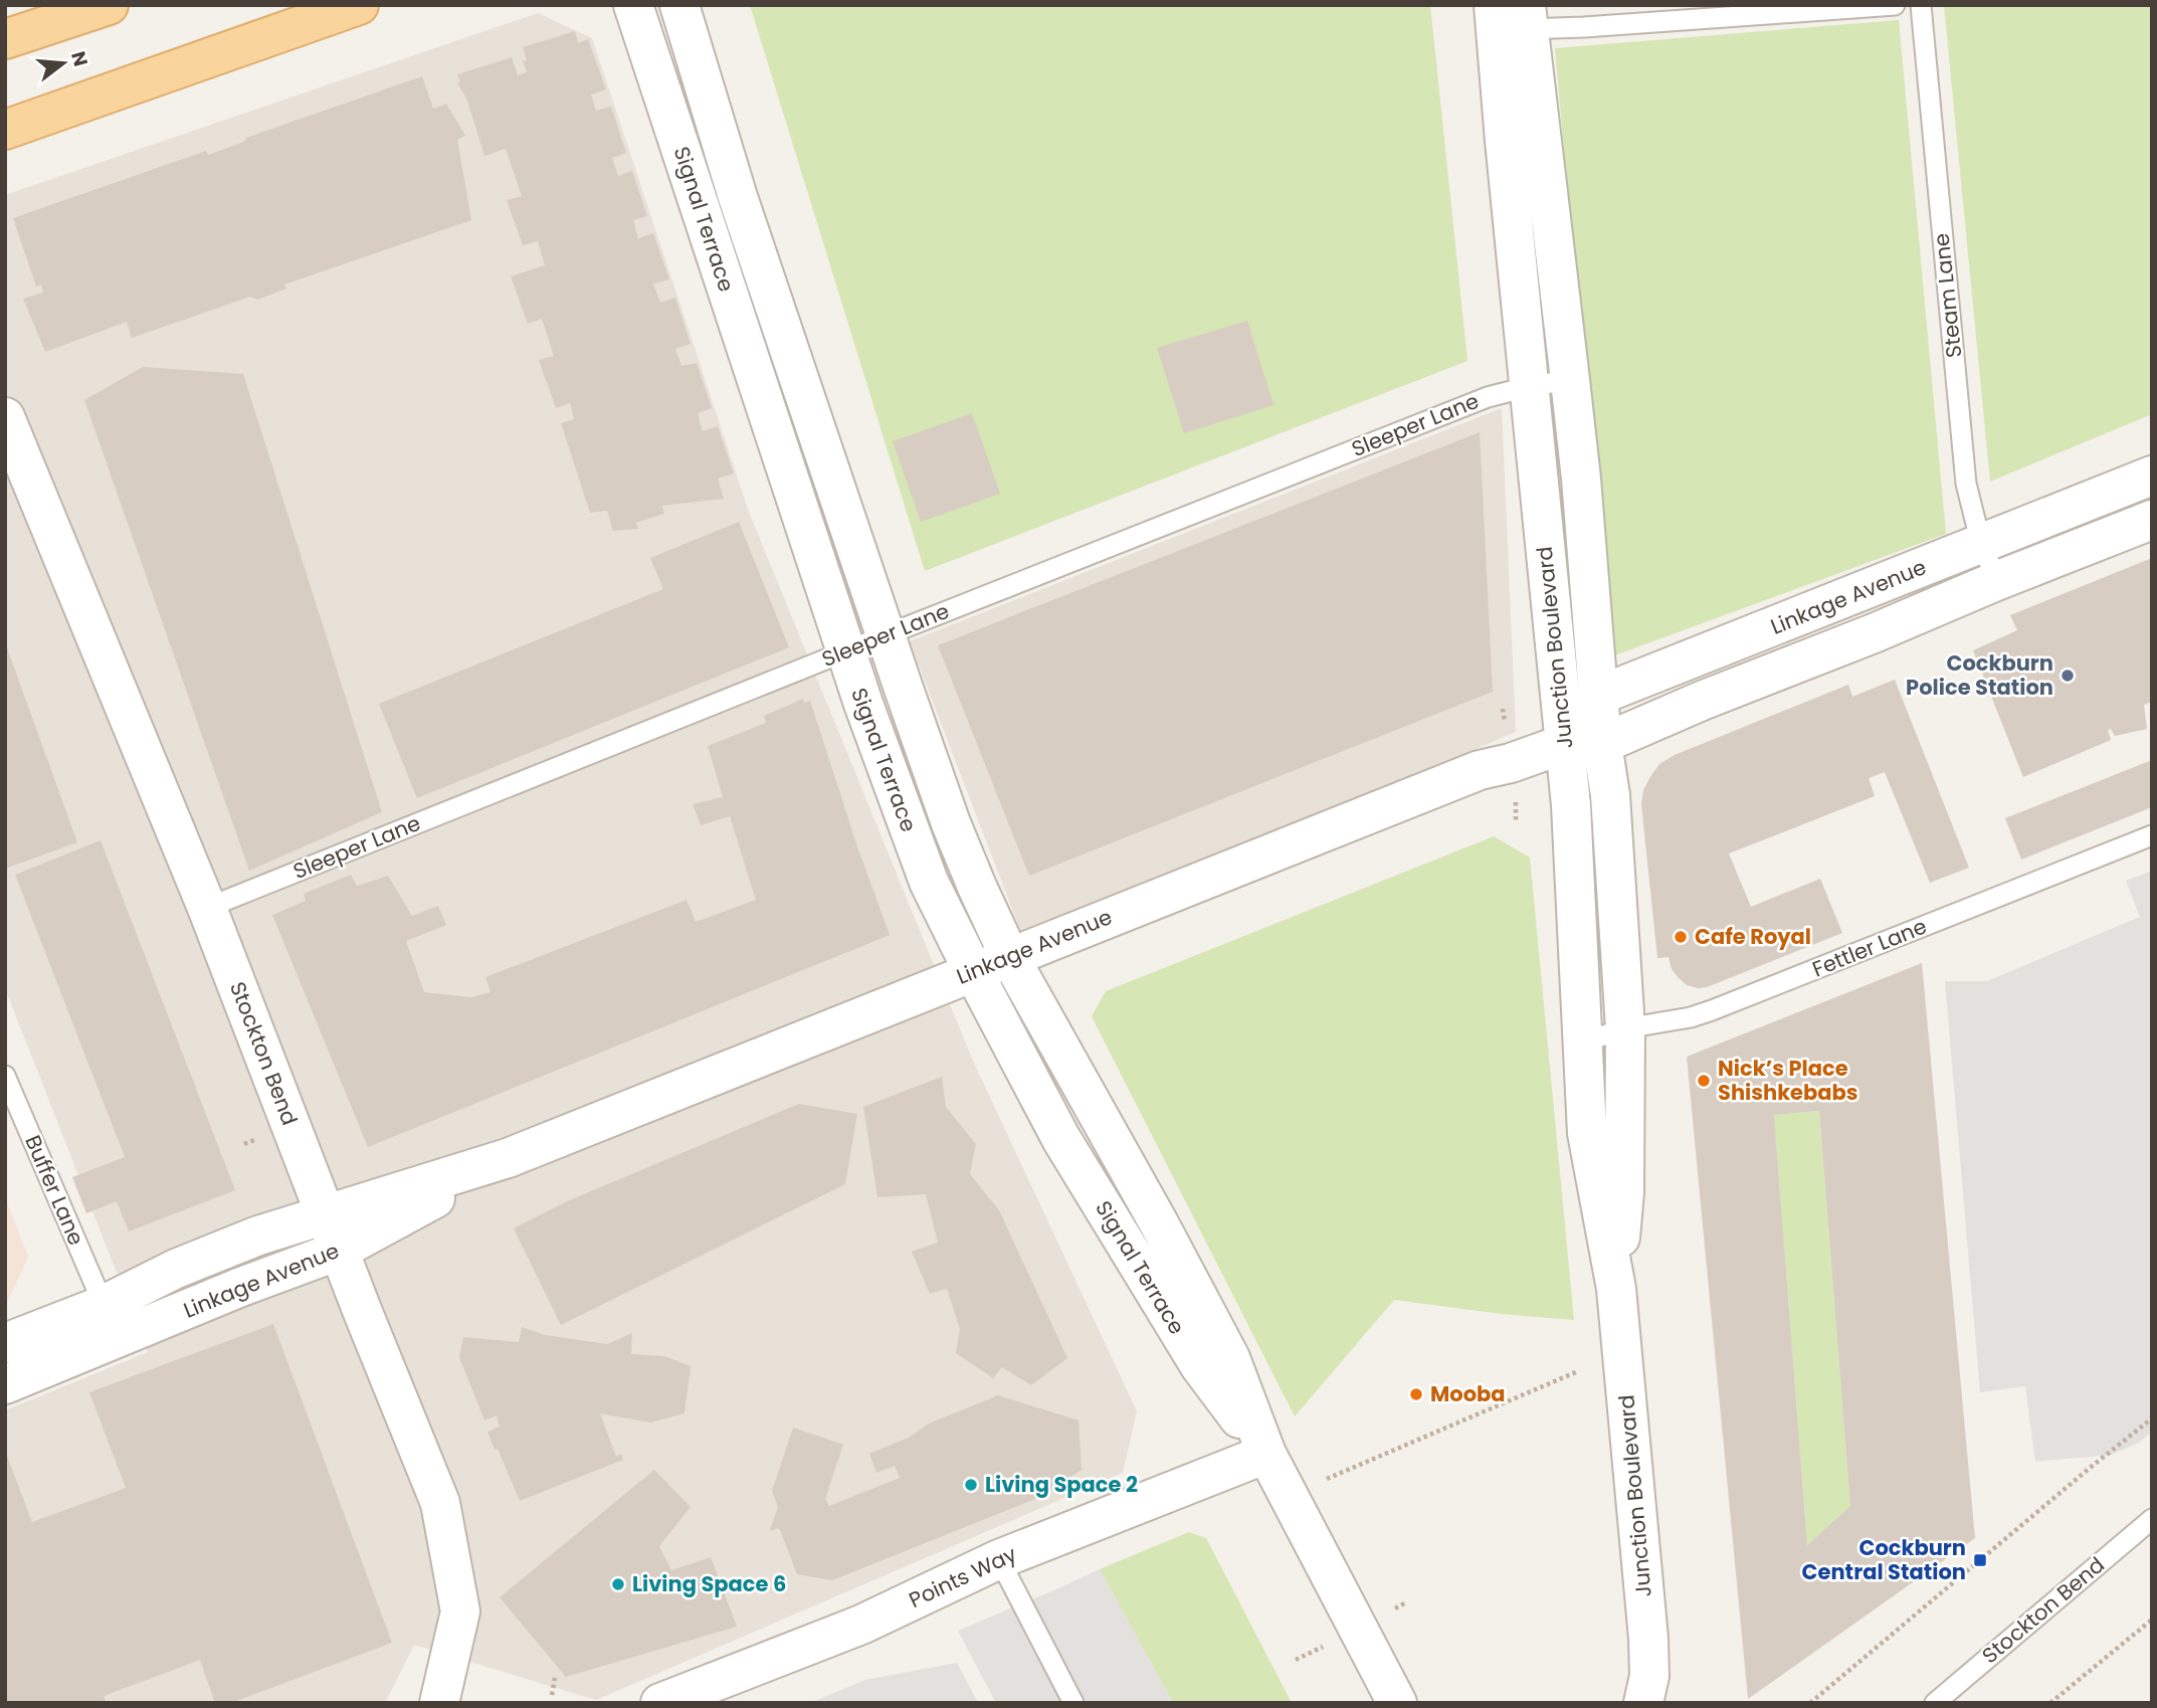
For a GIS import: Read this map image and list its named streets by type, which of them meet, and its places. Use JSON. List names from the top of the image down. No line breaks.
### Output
{"streets":{"street":["Signal Terrace","Linkage Avenue","Junction Boulevard","Stockton Bend","Points Way"],"lane":["Steam Lane","Sleeper Lane","Fettler Lane","Buffer Lane"]},"crossings":[["Signal Terrace","Sleeper Lane"],["Signal Terrace","Linkage Avenue"],["Signal Terrace","Points Way"],["Steam Lane","Linkage Avenue"],["Sleeper Lane","Junction Boulevard"],["Sleeper Lane","Stockton Bend"],["Linkage Avenue","Junction Boulevard"],["Linkage Avenue","Stockton Bend"],["Linkage Avenue","Buffer Lane"],["Junction Boulevard","Fettler Lane"]],"places":{"other":["Cockburn Police Station","Cafe Royal","Nick’s Place Shishkebabs","Mooba","Living Space 2","Living Space 6"],"transit":["Cockburn Central Station"]},"north":"right"}
